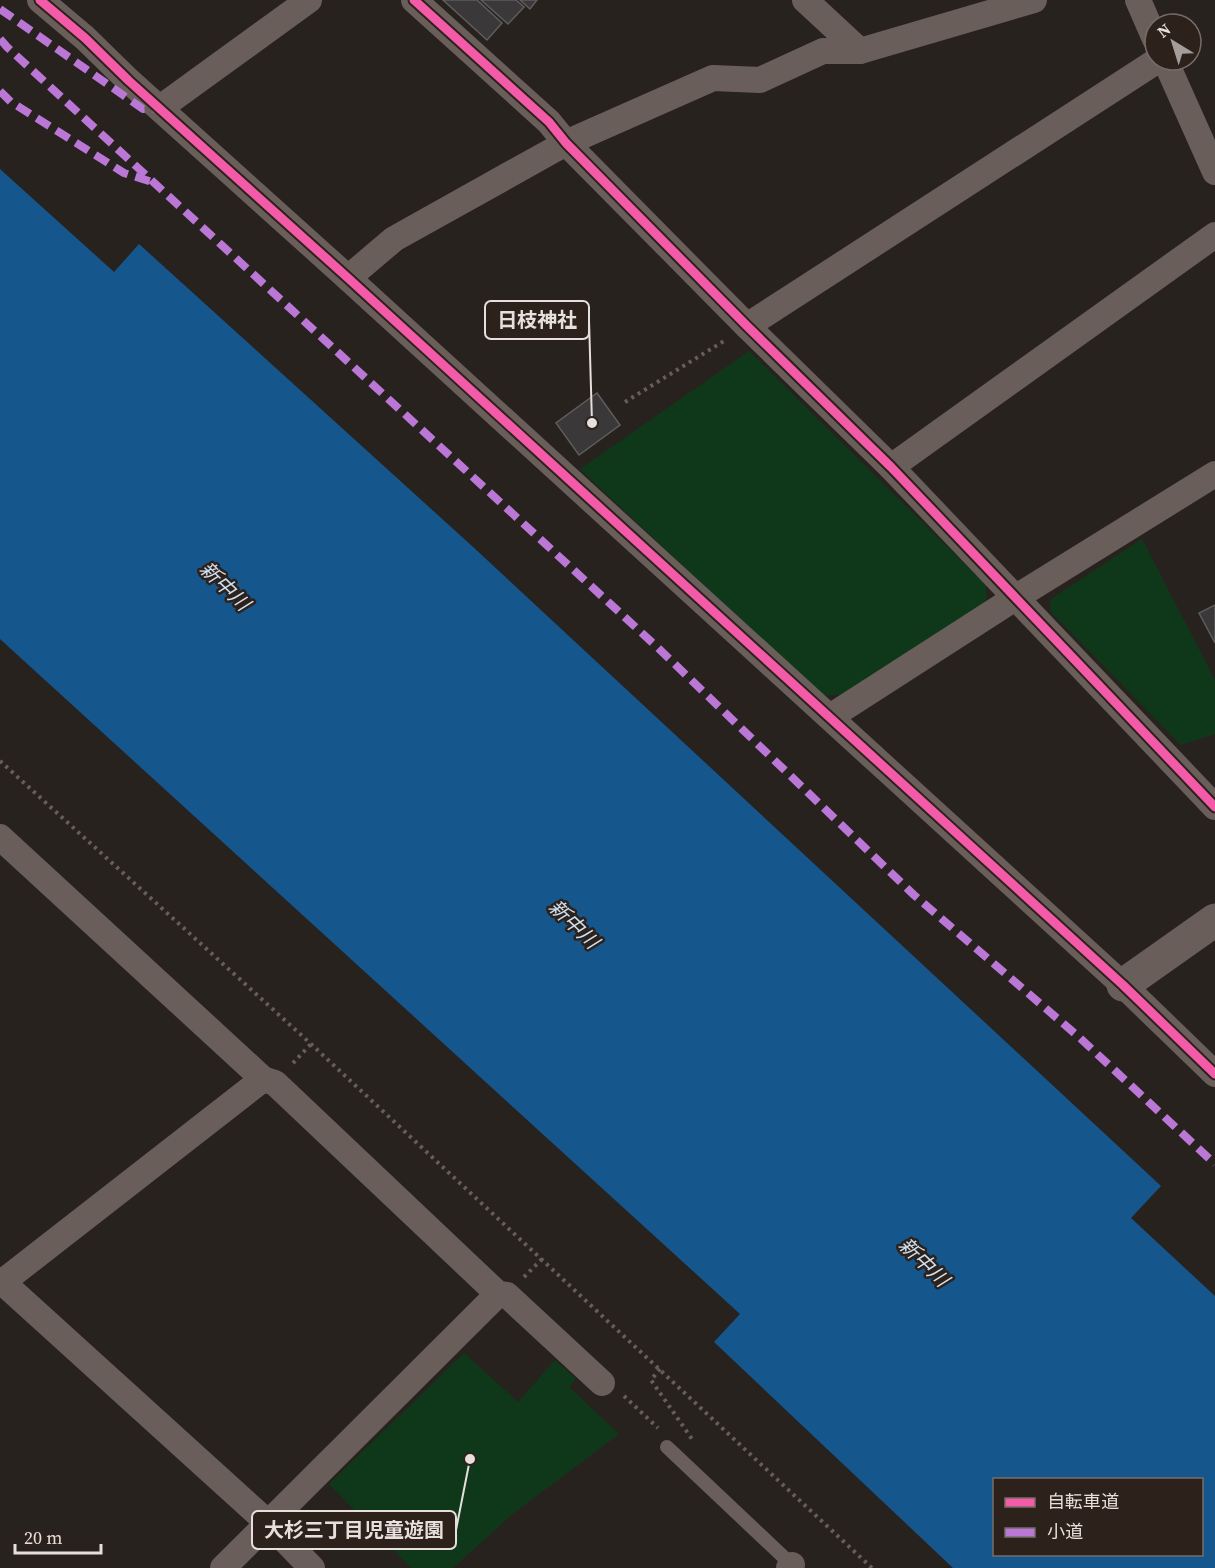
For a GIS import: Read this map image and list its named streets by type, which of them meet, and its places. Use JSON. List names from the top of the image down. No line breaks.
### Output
{"water":["新中川"],"places":["日枝神社","大杉三丁目児童遊園"],"legend":["自転車道","小道"],"scale_bar":"20 m","north":"top left"}
